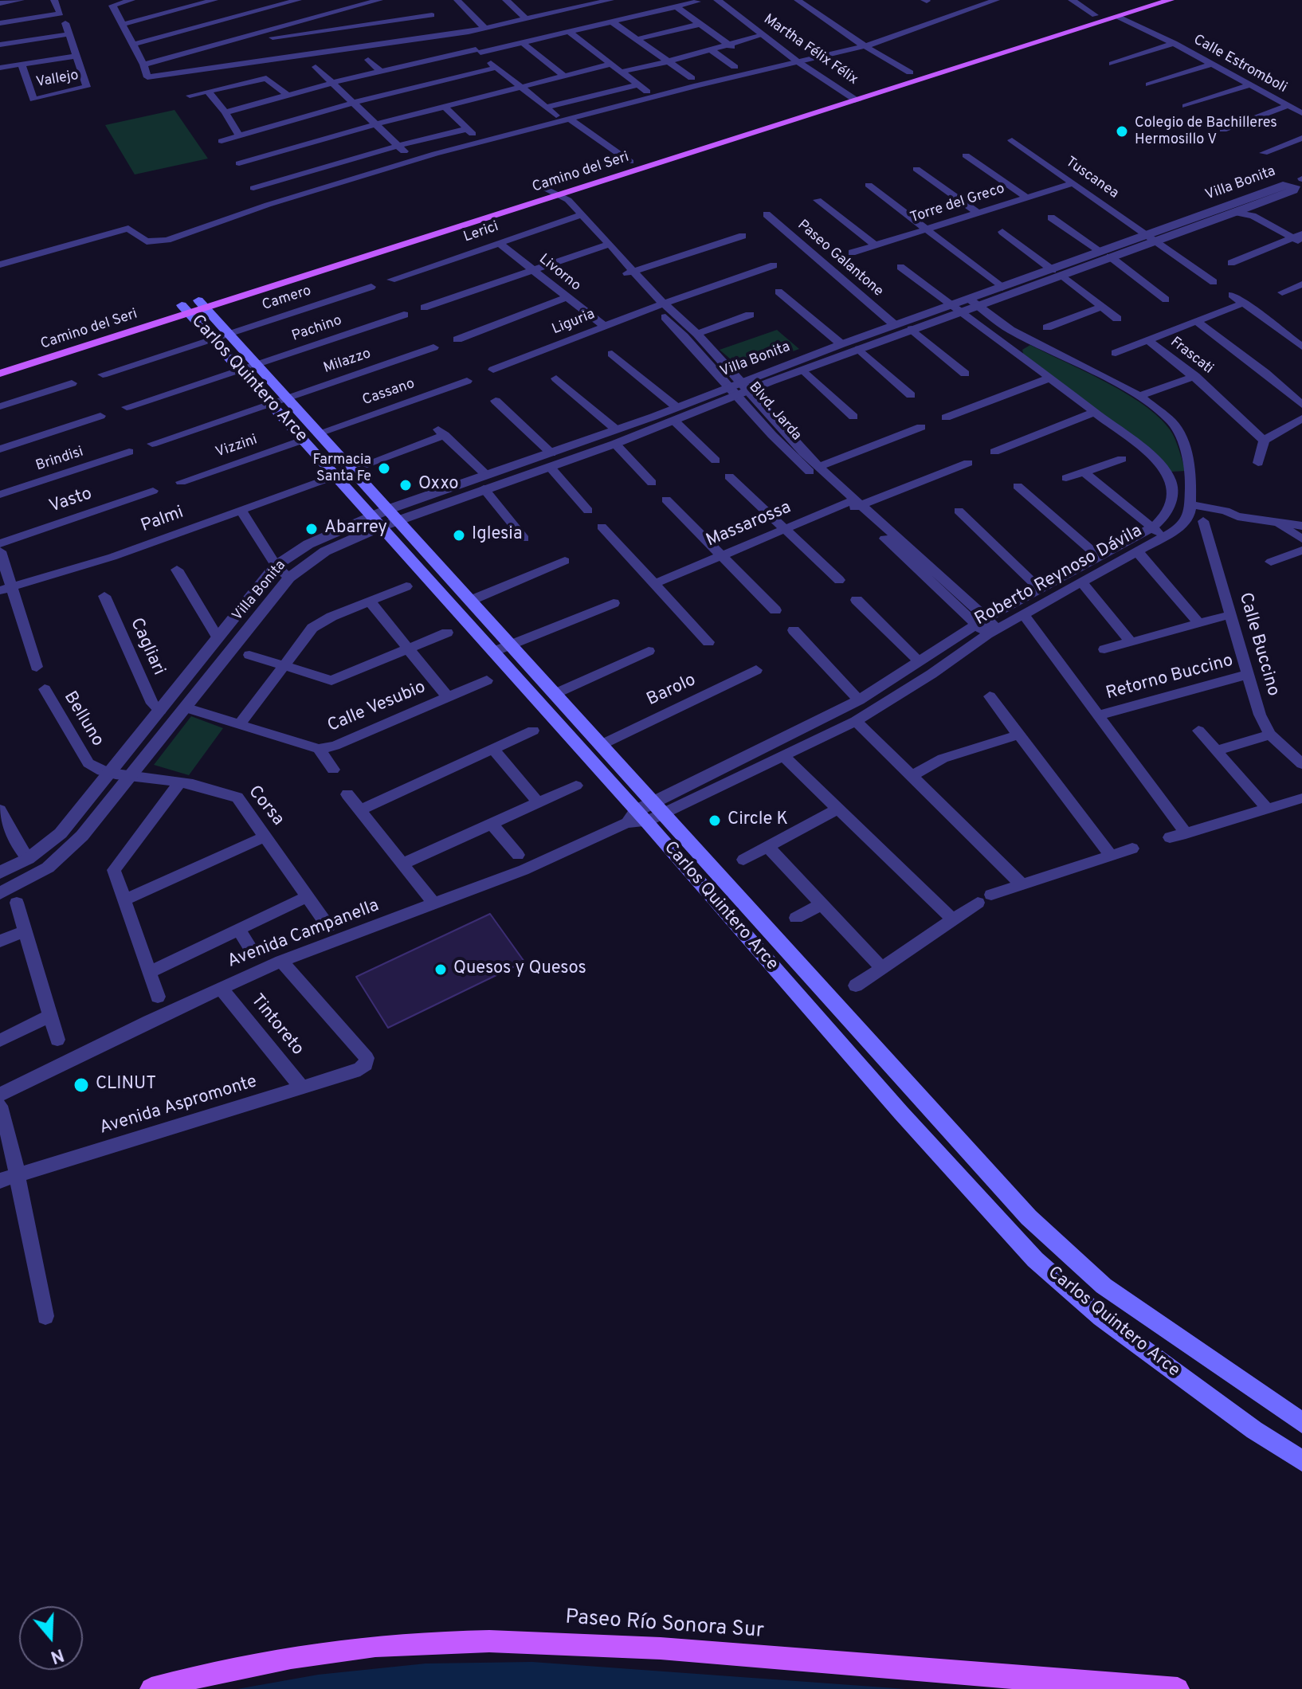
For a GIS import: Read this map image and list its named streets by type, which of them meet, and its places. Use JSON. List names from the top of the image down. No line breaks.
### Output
{"streets":{"main road":["Camino del Seri","Carlos Quintero Arce","Paseo Río Sonora Sur"],"street":["Martha Félix Félix","Calle Estromboli","Vallejo","Tuscanea","Villa Bonita","Torre del Greco","Lerici","Paseo Galantone","Livorno","Camero","Liguria","Pachino","Frascati","Milazzo","Cassano","Blvd. Jarda","Vizzini","Brindisi","Vasto","Palmi","Massarossa","Roberto Reynoso Dávila","Calle Buccino","Cagliari","Retorno Buccino","Barolo","Calle Vesubio","Belluno","Corsa","Avenida Campanella","Tintoreto","Avenida Aspromonte"]},"crossings":[["Martha Félix Félix","Camino del Seri"],["Calle Estromboli","Camino del Seri"],["Camino del Seri","Carlos Quintero Arce"],["Camino del Seri","Blvd. Jarda"],["Tuscanea","Villa Bonita"],["Tuscanea","Torre del Greco"],["Villa Bonita","Paseo Galantone"],["Villa Bonita","Carlos Quintero Arce"],["Villa Bonita","Blvd. Jarda"],["Villa Bonita","Cagliari"],["Villa Bonita","Belluno"],["Villa Bonita","Corsa"],["Lerici","Livorno"],["Lerici","Blvd. Jarda"],["Livorno","Liguria"],["Camero","Carlos Quintero Arce"],["Liguria","Blvd. Jarda"],["Pachino","Carlos Quintero Arce"],["Milazzo","Carlos Quintero Arce"],["Carlos Quintero Arce","Cassano"],["Carlos Quintero Arce","Vizzini"],["Carlos Quintero Arce","Palmi"],["Carlos Quintero Arce","Roberto Reynoso Dávila"],["Carlos Quintero Arce","Barolo"],["Carlos Quintero Arce","Avenida Campanella"],["Blvd. Jarda","Massarossa"],["Blvd. Jarda","Roberto Reynoso Dávila"],["Roberto Reynoso Dávila","Retorno Buccino"],["Roberto Reynoso Dávila","Avenida Campanella"],["Calle Buccino","Retorno Buccino"],["Avenida Campanella","Tintoreto"],["Avenida Campanella","Avenida Aspromonte"],["Tintoreto","Avenida Aspromonte"]],"places":["Colegio de Bachilleres Hermosillo V","Farmacia Santa Fe","Oxxo","Abarrey","Iglesia","Circle K","Quesos y Quesos","CLINUT"],"north":"bottom"}
